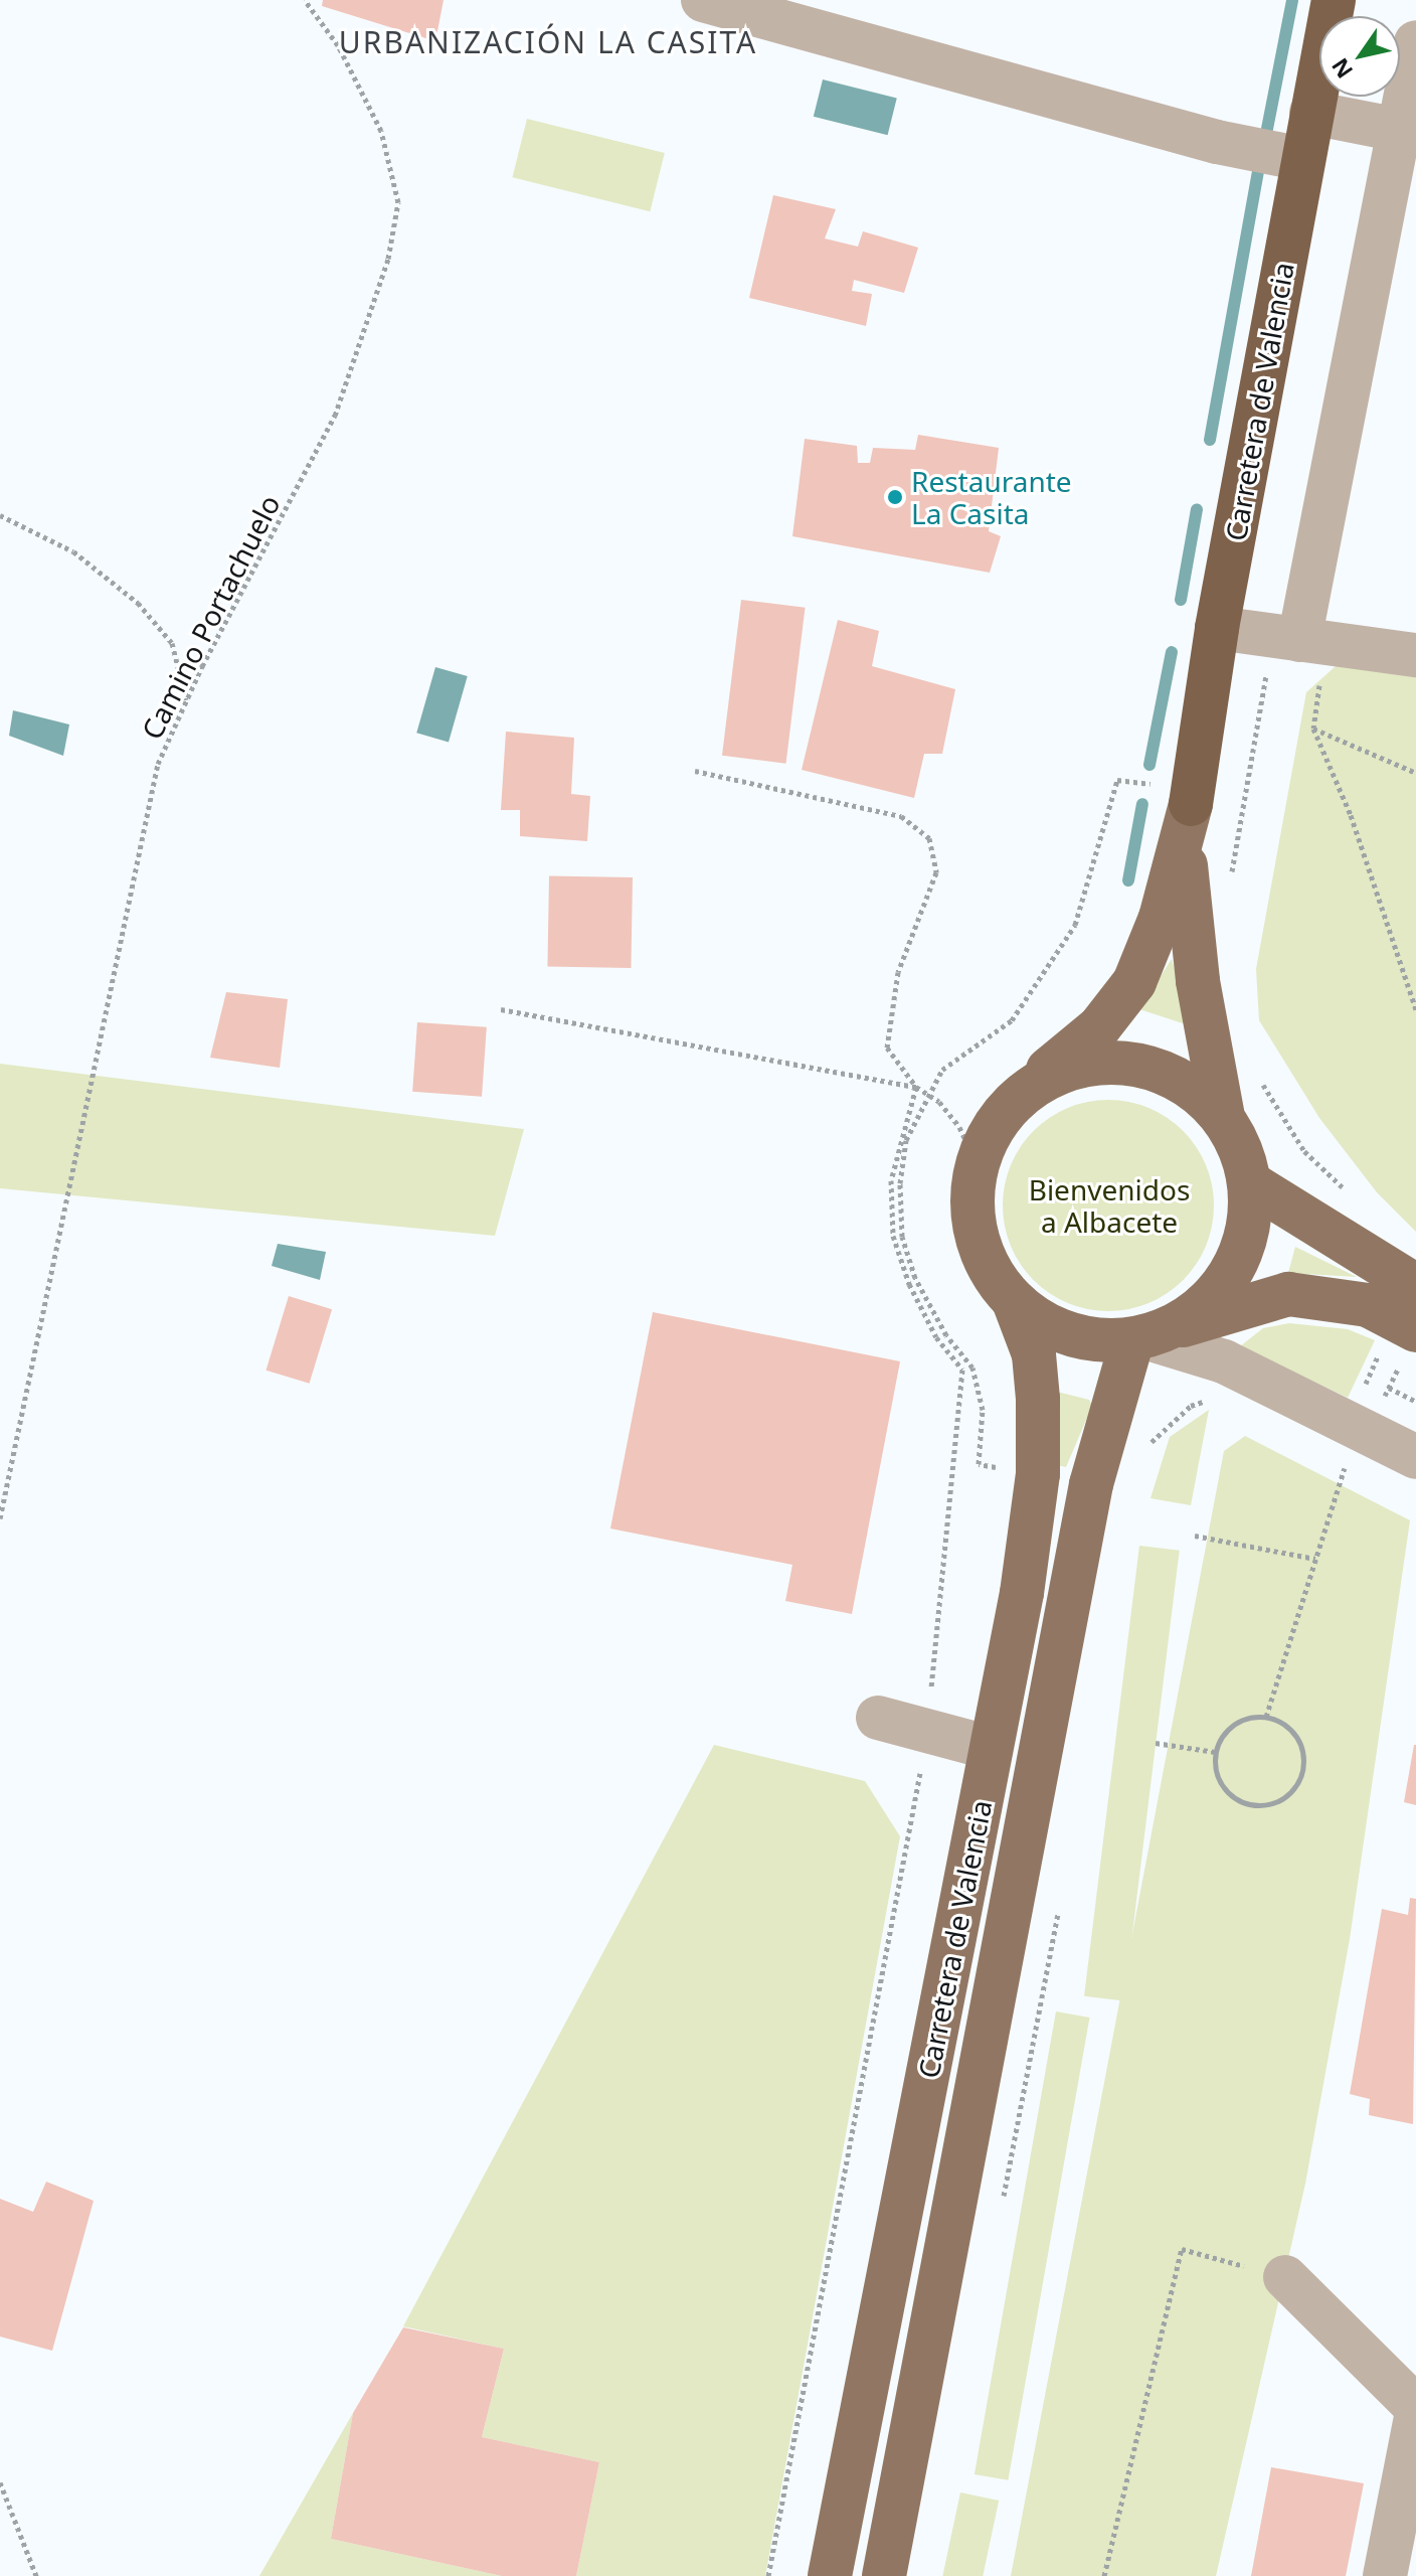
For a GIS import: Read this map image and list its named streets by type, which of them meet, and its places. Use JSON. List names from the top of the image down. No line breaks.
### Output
{"streets":{"highway":["Carretera de Valencia"],"path":["Camino Portachuelo"]},"districts":["URBANIZACIÓN LA CASITA"],"parks":["Bienvenidos a Albacete"],"places":["Restaurante La Casita"],"north":"bottom left"}
